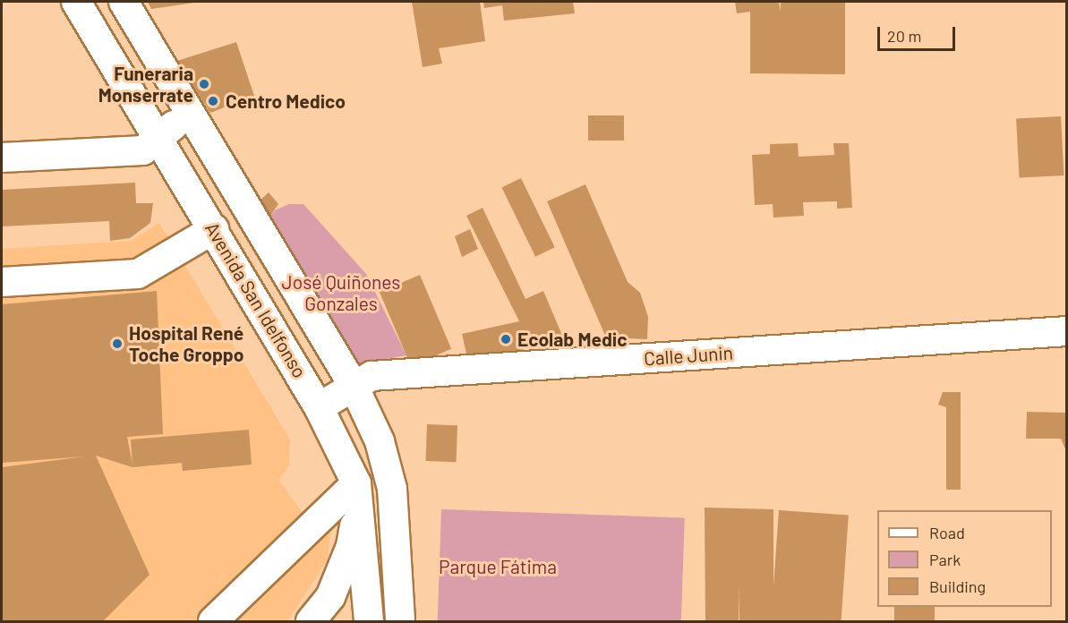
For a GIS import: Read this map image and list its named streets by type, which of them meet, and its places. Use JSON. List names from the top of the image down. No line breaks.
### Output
{"streets":{"street":["Avenida San Idelfonso","Calle Junin"]},"crossings":[["Avenida San Idelfonso","Calle Junin"]],"parks":["José Quiñones Gonzales","Parque Fátima"],"places":["Funeraria Monserrate","Centro Medico","Ecolab Medic","Hospital René Toche Groppo"],"legend":["Road","Park","Building"],"scale_bar":"20 m"}
